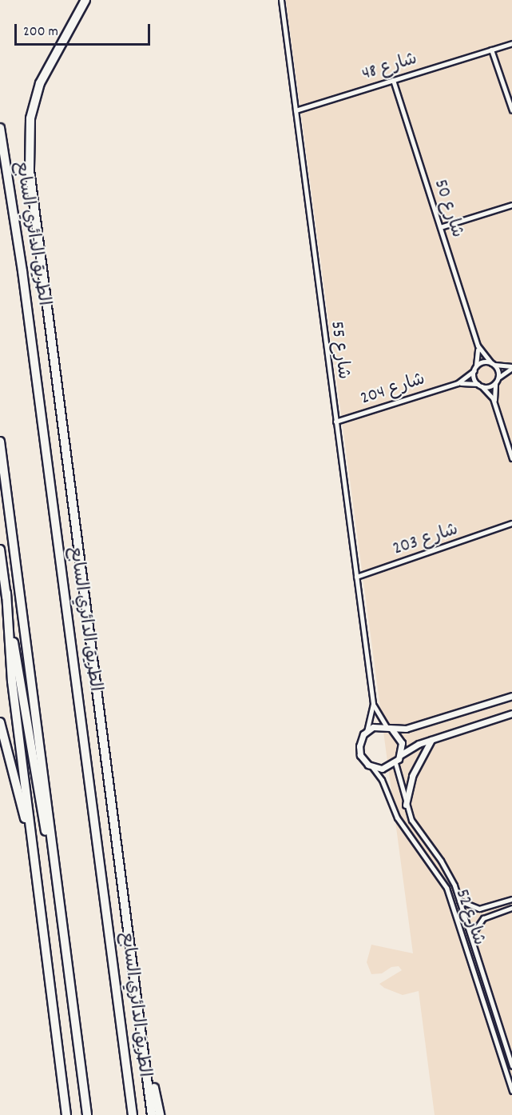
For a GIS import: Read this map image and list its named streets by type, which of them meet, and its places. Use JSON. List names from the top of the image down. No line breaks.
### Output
{"streets":{"highway":["الطريق الدائري السابع"],"street":["شارع 48","شارع 50","شارع 55","شارع 204","شارع 203","شارع 52"]},"crossings":[["شارع 48","شارع 50"],["شارع 48","شارع 55"],["شارع 50","شارع 204"],["شارع 55","شارع 204"],["شارع 55","شارع 203"],["شارع 55","شارع 52"]],"scale_bar":"200 m"}
